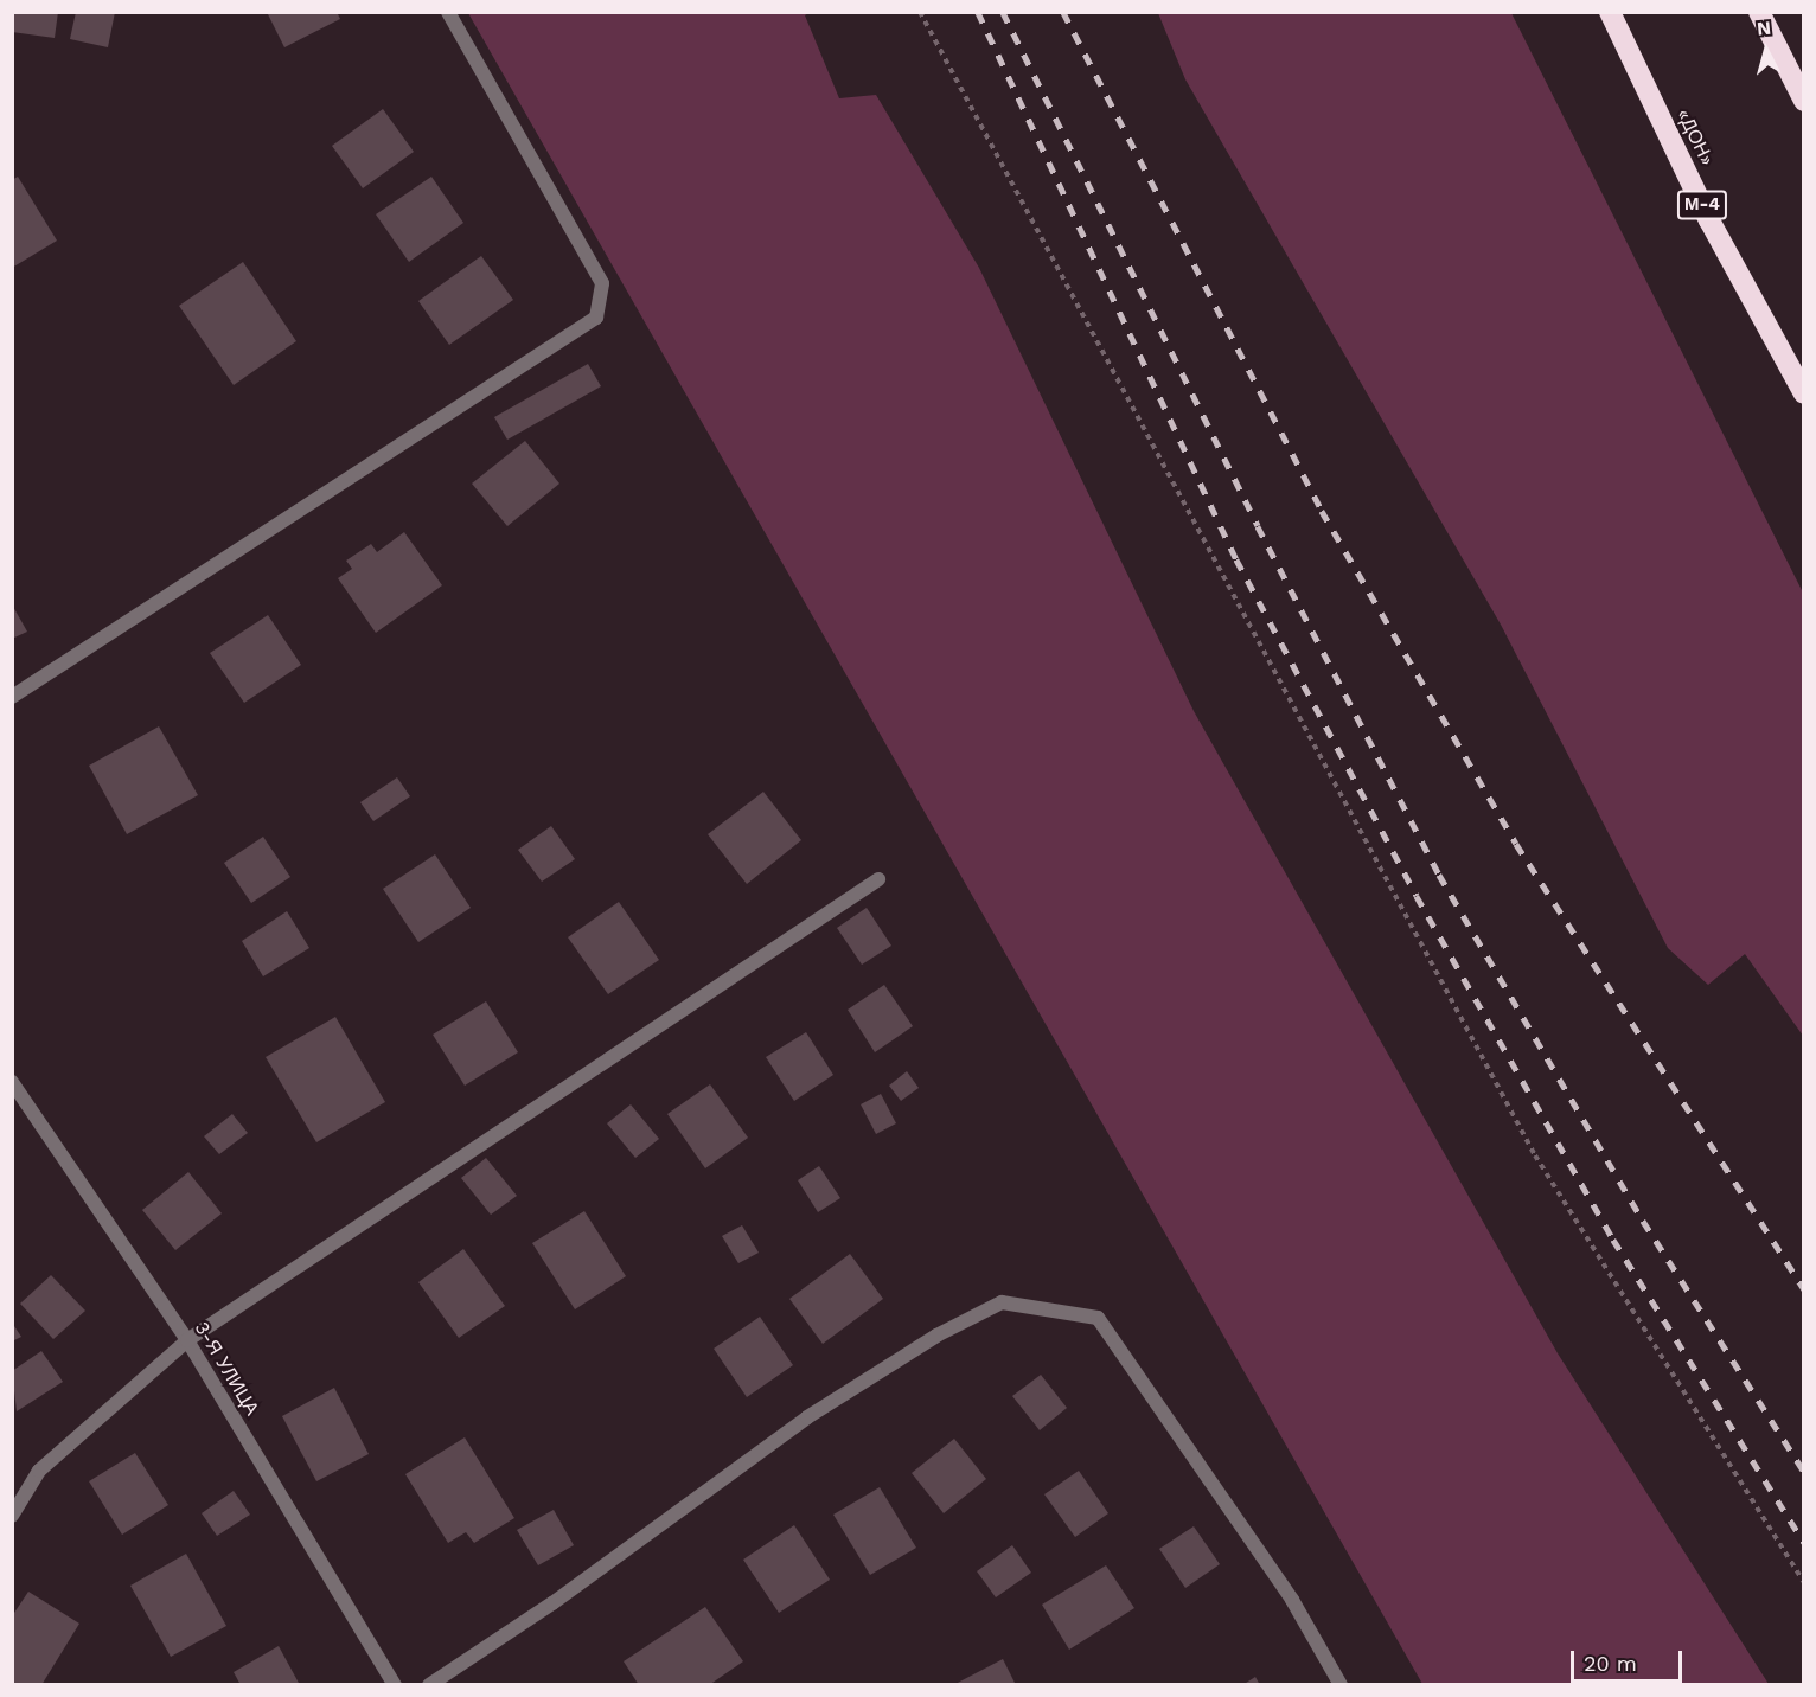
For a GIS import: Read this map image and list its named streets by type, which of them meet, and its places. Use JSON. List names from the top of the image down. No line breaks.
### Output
{"streets":{"highway":["«ДОН»","М-4"],"lane":["3-Я УЛИЦА"]},"scale_bar":"20 m","north":"top"}
